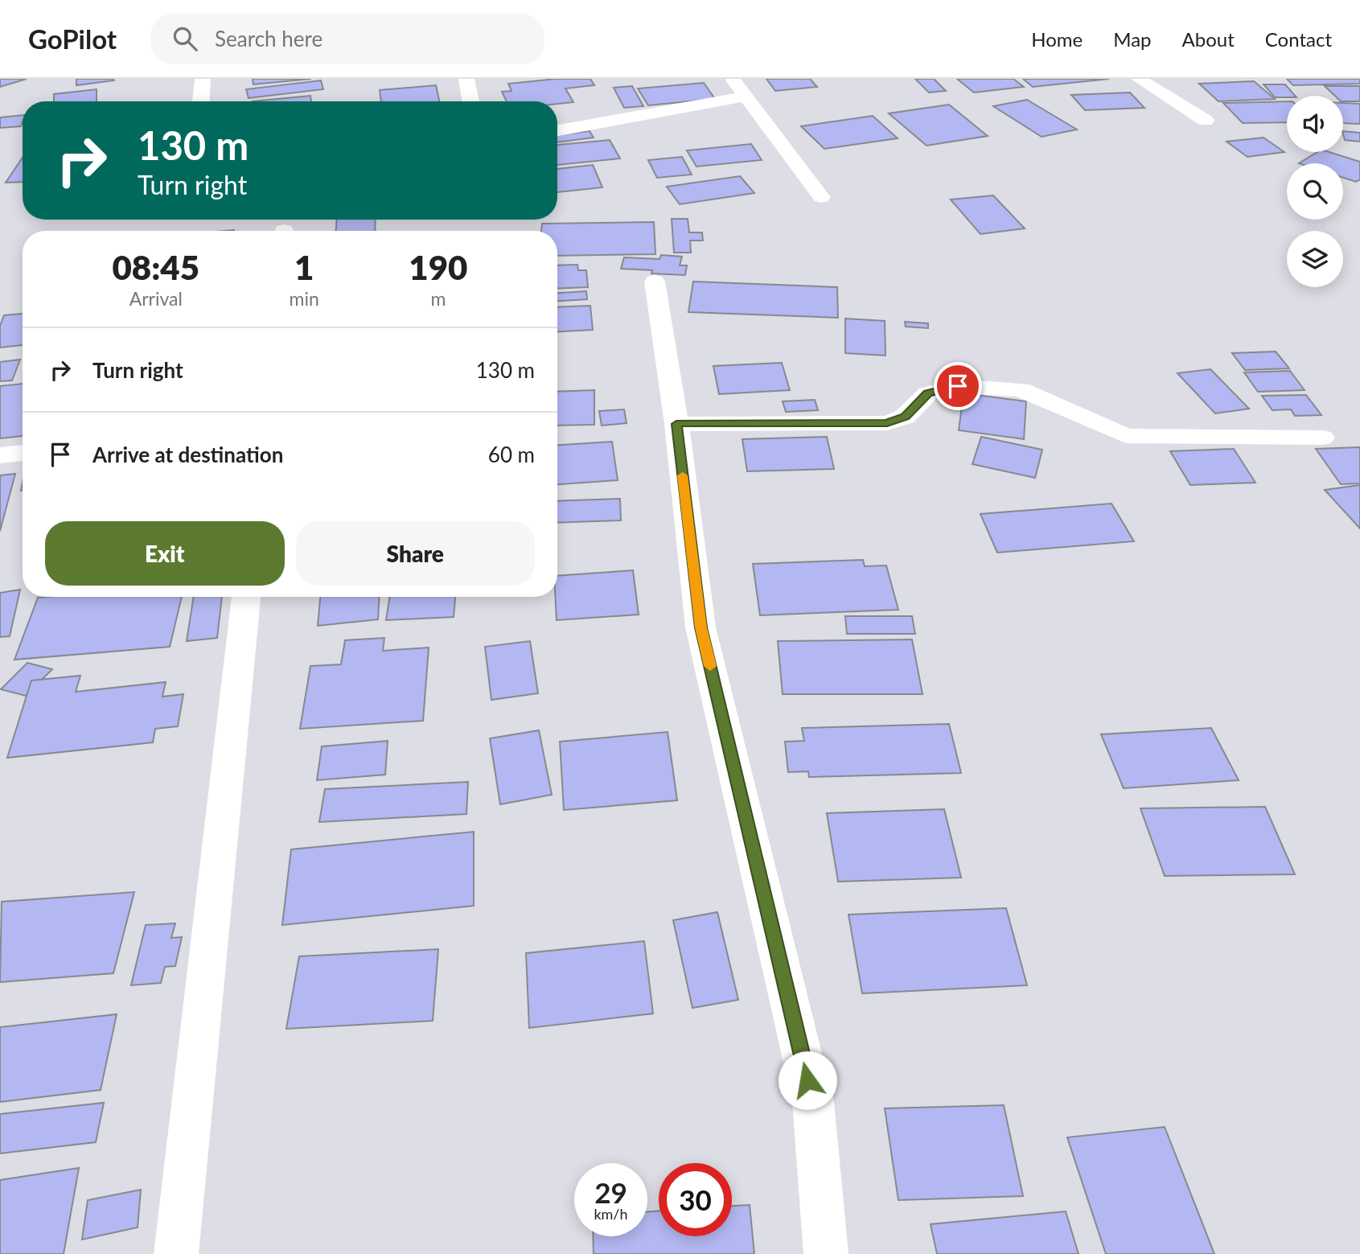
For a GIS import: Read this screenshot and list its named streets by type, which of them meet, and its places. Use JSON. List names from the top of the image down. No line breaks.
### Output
{"page":{"header":"GoPilot","search":"Search here","nav":["Home","Map","About","Contact"],"turn":["130 m","Turn right"],"eta":["08:45","Arrival","1","min","190","m"],"list":[{"name":"Turn right","value":"130 m"},{"name":"Arrive at destination","value":"60 m"}],"buttons":["Exit","Share"],"speed":"29 km/h","limit":"30"}}
